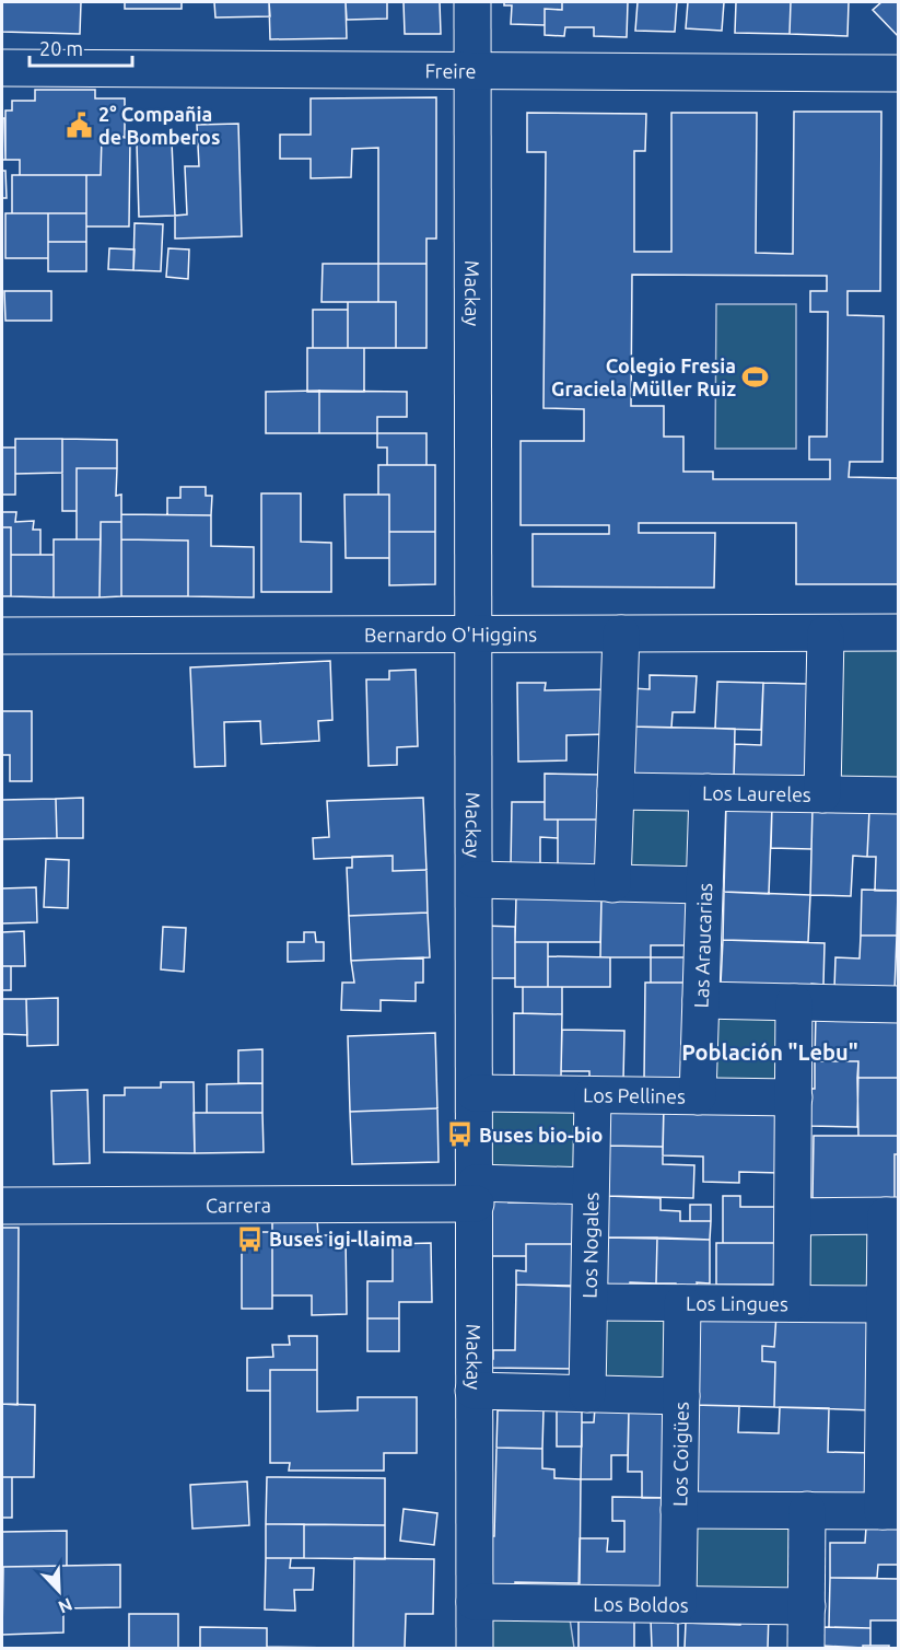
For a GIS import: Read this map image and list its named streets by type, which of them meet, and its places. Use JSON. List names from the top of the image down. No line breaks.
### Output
{"streets":{"street":["Freire","Mackay","Bernardo O'Higgins","Los Laureles","Las Araucarias","Los Pellines","Carrera","Los Nogales","Los Lingues","Los Coigües","Los Boldos"]},"crossings":[["Freire","Mackay"],["Mackay","Bernardo O'Higgins"],["Mackay","Los Pellines"],["Mackay","Carrera"],["Mackay","Los Boldos"],["Los Laureles","Las Araucarias"],["Las Araucarias","Los Pellines"],["Los Pellines","Los Nogales"],["Los Nogales","Los Lingues"],["Los Lingues","Los Coigües"],["Los Coigües","Los Boldos"]],"districts":["Población \"Lebu\""],"places":{"public building":["2° Compañia de Bomberos"],"sports":["Colegio Fresia Graciela Müller Ruiz"],"bus stop":["Buses bio-bio","Buses igi-llaima"]},"scale_bar":"20 m","north":"bottom right"}
